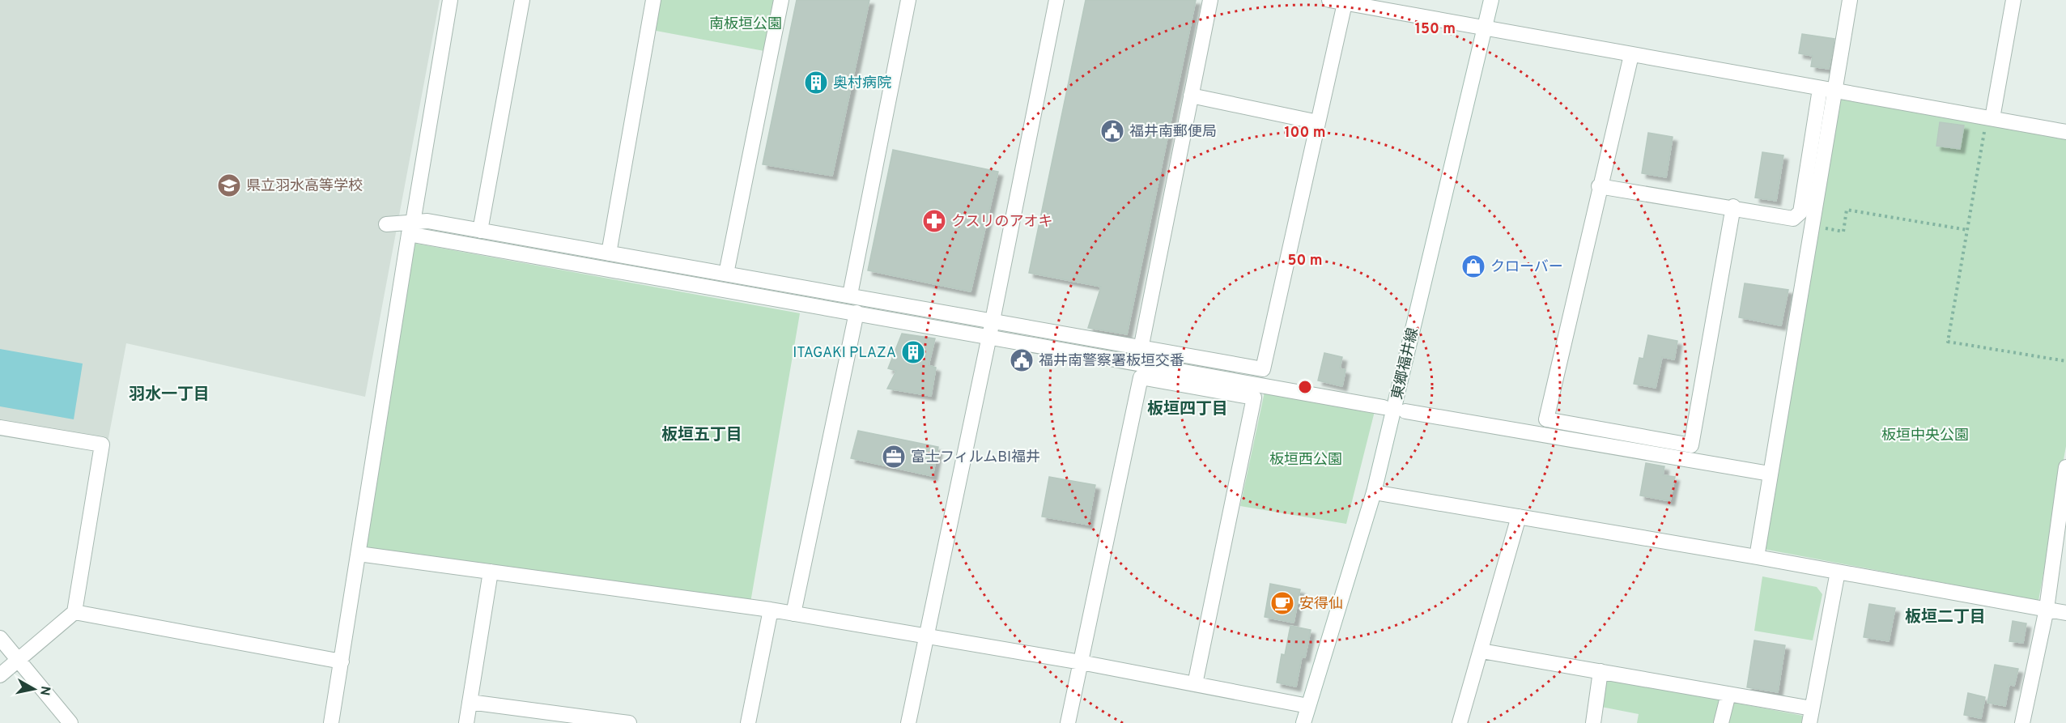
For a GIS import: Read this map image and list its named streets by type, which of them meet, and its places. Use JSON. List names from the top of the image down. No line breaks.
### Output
{"streets":{"street":["東郷福井線"]},"districts":["羽水一丁目","板垣四丁目","板垣五丁目","板垣二丁目"],"parks":["南板垣公園","板垣中央公園","板垣西公園"],"places":{"building":["奥村病院","ITAGAKI PLAZA"],"public building":["福井南郵便局","福井南警察署板垣交番"],"school or university":["県立羽水高等学校"],"pharmacy":["クスリのアオキ"],"shop":["クローバー"],"office":["富士フィルムBI福井"],"cafe":["安得仙"]},"north":"right","rings":["150 m","100 m","50 m"]}
